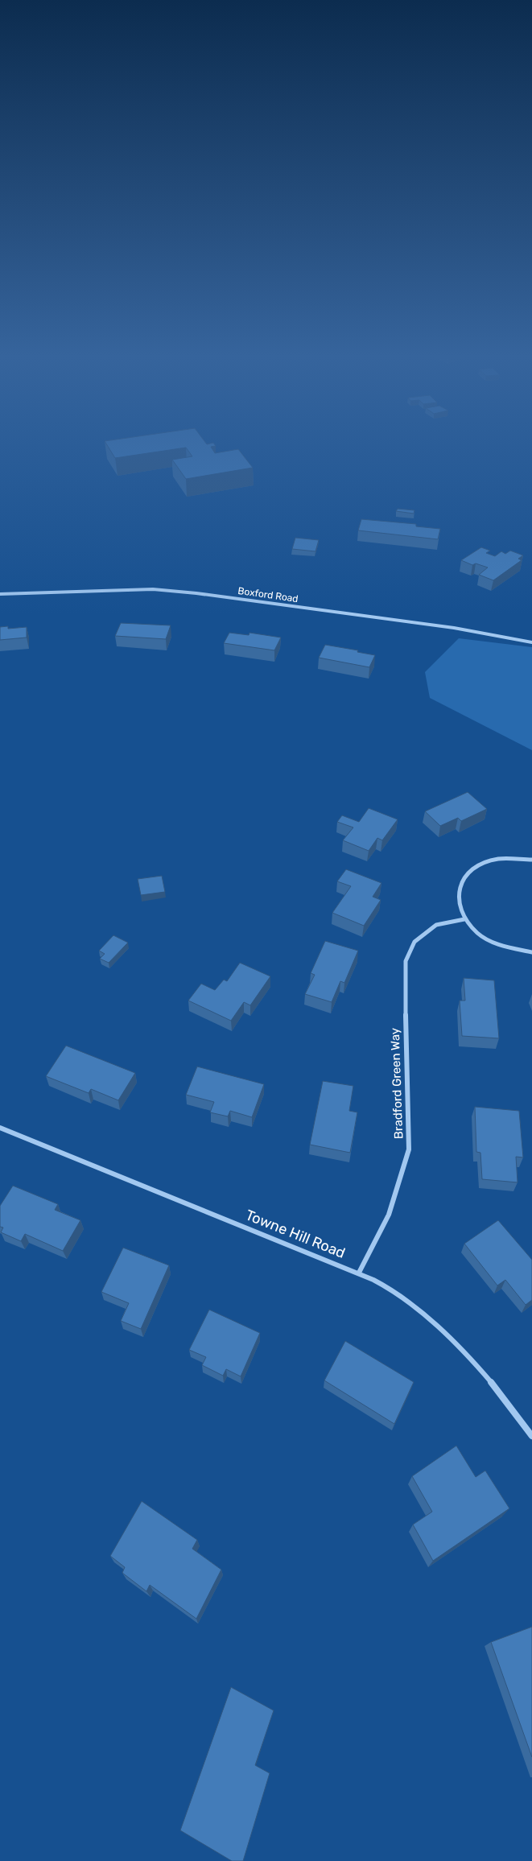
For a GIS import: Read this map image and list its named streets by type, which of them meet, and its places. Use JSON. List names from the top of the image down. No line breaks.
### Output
{"streets":{"street":["Boxford Road","Bradford Green Way","Towne Hill Road"]},"crossings":[["Bradford Green Way","Towne Hill Road"]]}
